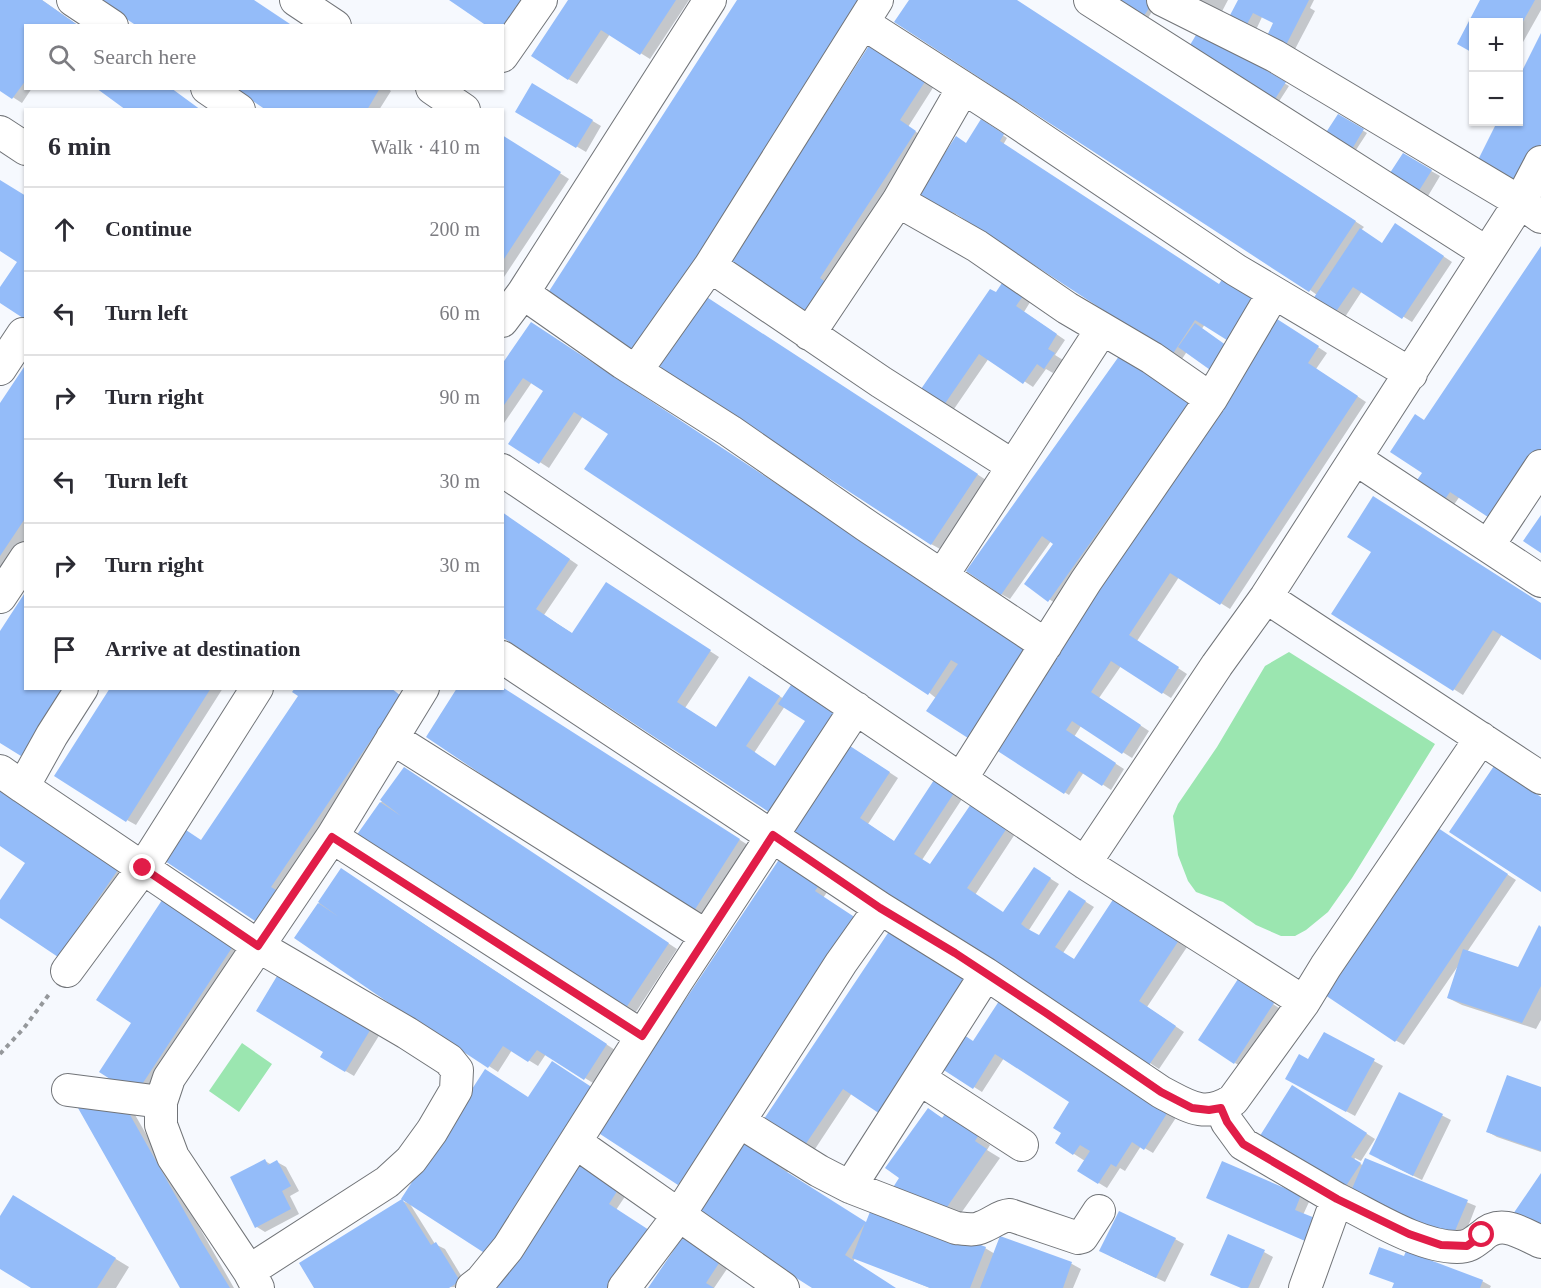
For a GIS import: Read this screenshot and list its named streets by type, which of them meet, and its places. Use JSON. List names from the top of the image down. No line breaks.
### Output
{"page":{"map_buttons":["+","−"],"search":"Search here","heading":["6 min","Walk · 410 m"],"list":[["Continue","200 m"],["Turn left","60 m"],["Turn right","90 m"],["Turn left","30 m"],["Turn right","30 m"],"Arrive at destination"]}}
